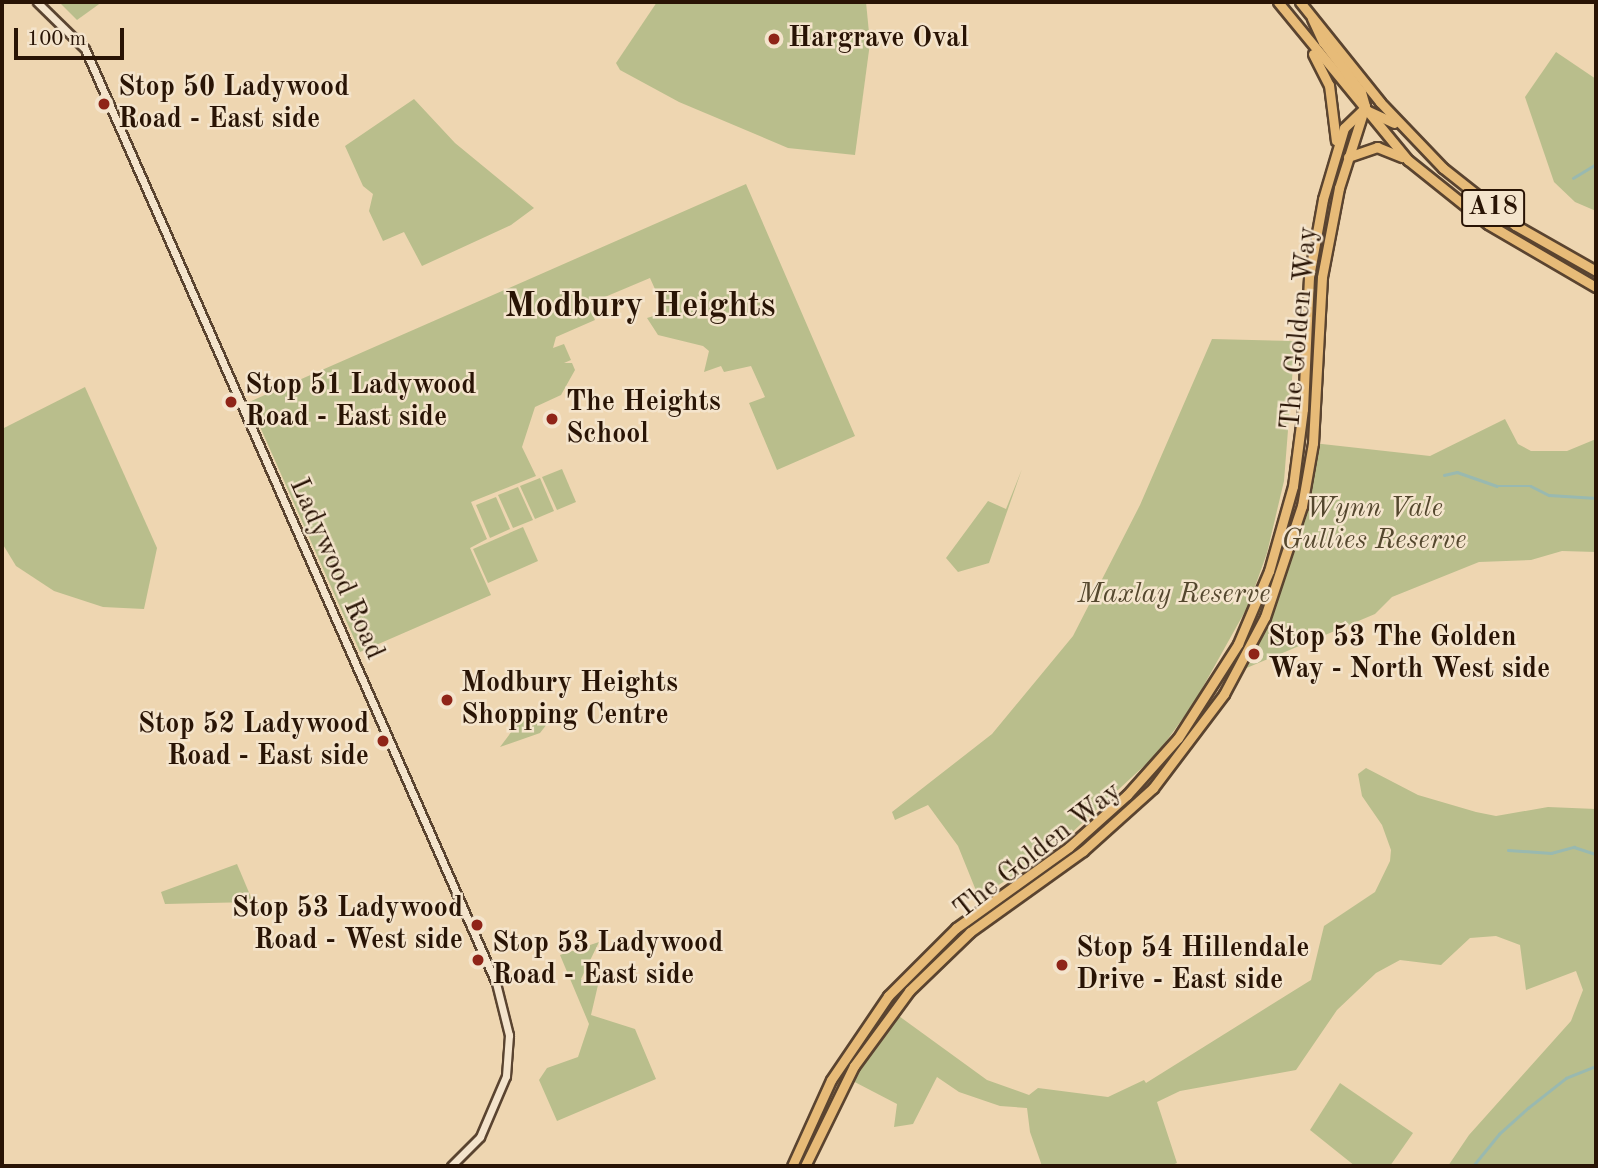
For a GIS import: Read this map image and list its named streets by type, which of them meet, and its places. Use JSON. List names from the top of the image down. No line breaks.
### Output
{"streets":{"main road":["A18","The Golden Way"],"street":["Ladywood Road"]},"crossings":[["A18","The Golden Way"]],"districts":["Modbury Heights"],"parks":["Wynn Vale Gullies Reserve","Maxlay Reserve"],"places":["Hargrave Oval","Stop 50 Ladywood Road - East side","Stop 51 Ladywood Road - East side","The Heights School","Stop 53 The Golden Way - North West side","Modbury Heights Shopping Centre","Stop 52 Ladywood Road - East side","Stop 53 Ladywood Road - West side","Stop 53 Ladywood Road - East side","Stop 54 Hillendale Drive - East side"],"scale_bar":"100 m"}
